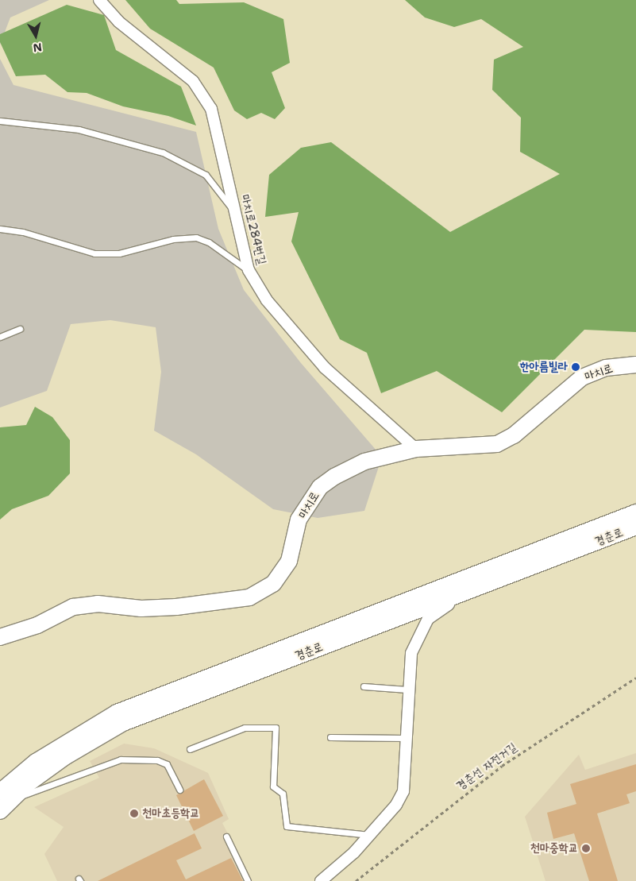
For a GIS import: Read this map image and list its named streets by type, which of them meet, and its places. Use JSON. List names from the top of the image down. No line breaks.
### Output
{"streets":{"street":["마치로284번길","마치로","경춘로"],"path":["경춘선 자전거길"]},"crossings":[["마치로284번길","마치로"]],"places":["한아름빌라","천마초등학교","천마중학교"],"north":"bottom"}
